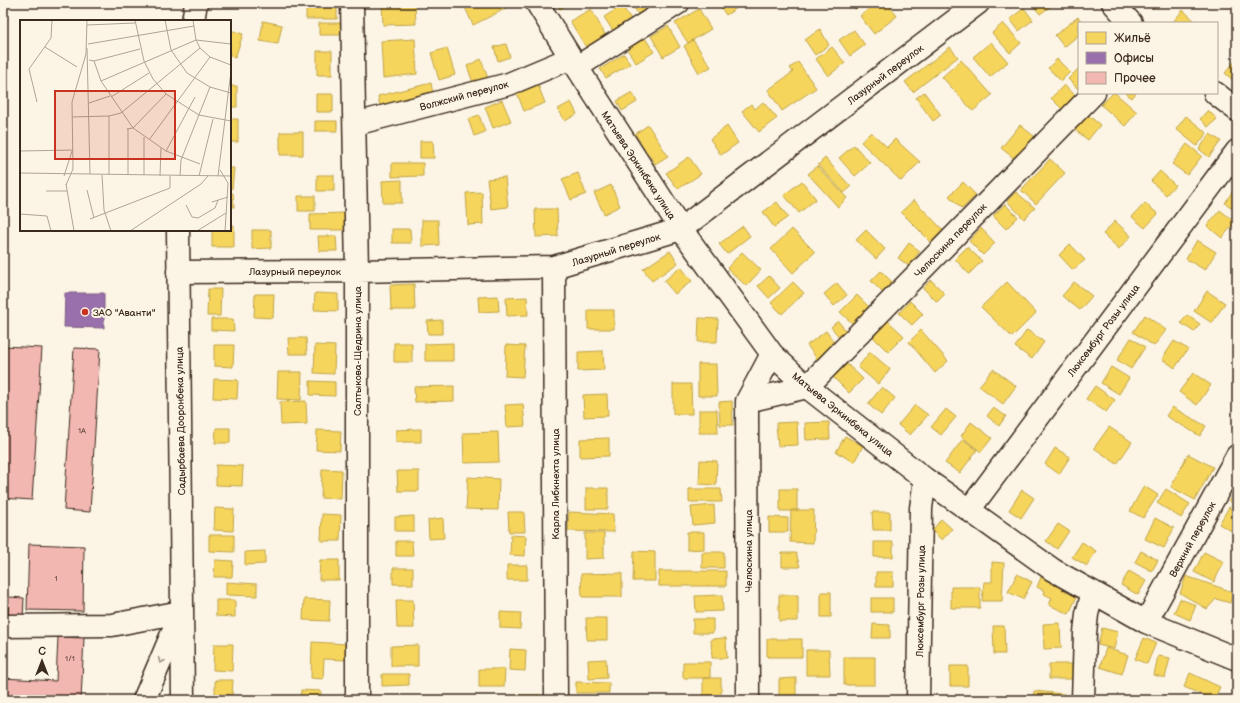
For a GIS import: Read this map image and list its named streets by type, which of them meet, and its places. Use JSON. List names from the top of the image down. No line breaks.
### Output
{"streets":{"street":["Лазурный переулок","Волжский переулок","Матыева Эркинбека улица","Челюскина переулок","Люксембург Розы улица","Салтыкова-Щедрина улица","Садырбаева Дооронбека улица","Карла Либкнехта улица","Верхний переулок","Челюскина улица"]},"crossings":[["Лазурный переулок","Матыева Эркинбека улица"],["Лазурный переулок","Салтыкова-Щедрина улица"],["Лазурный переулок","Садырбаева Дооронбека улица"],["Лазурный переулок","Карла Либкнехта улица"],["Волжский переулок","Матыева Эркинбека улица"],["Волжский переулок","Салтыкова-Щедрина улица"],["Матыева Эркинбека улица","Челюскина переулок"],["Матыева Эркинбека улица","Люксембург Розы улица"],["Матыева Эркинбека улица","Верхний переулок"],["Матыева Эркинбека улица","Челюскина улица"]],"places":["ЗАО \"Аванти\""],"house_numbers":["1А","1","1/1"],"legend":["Жильё","Офисы","Прочее"],"north":"top"}
